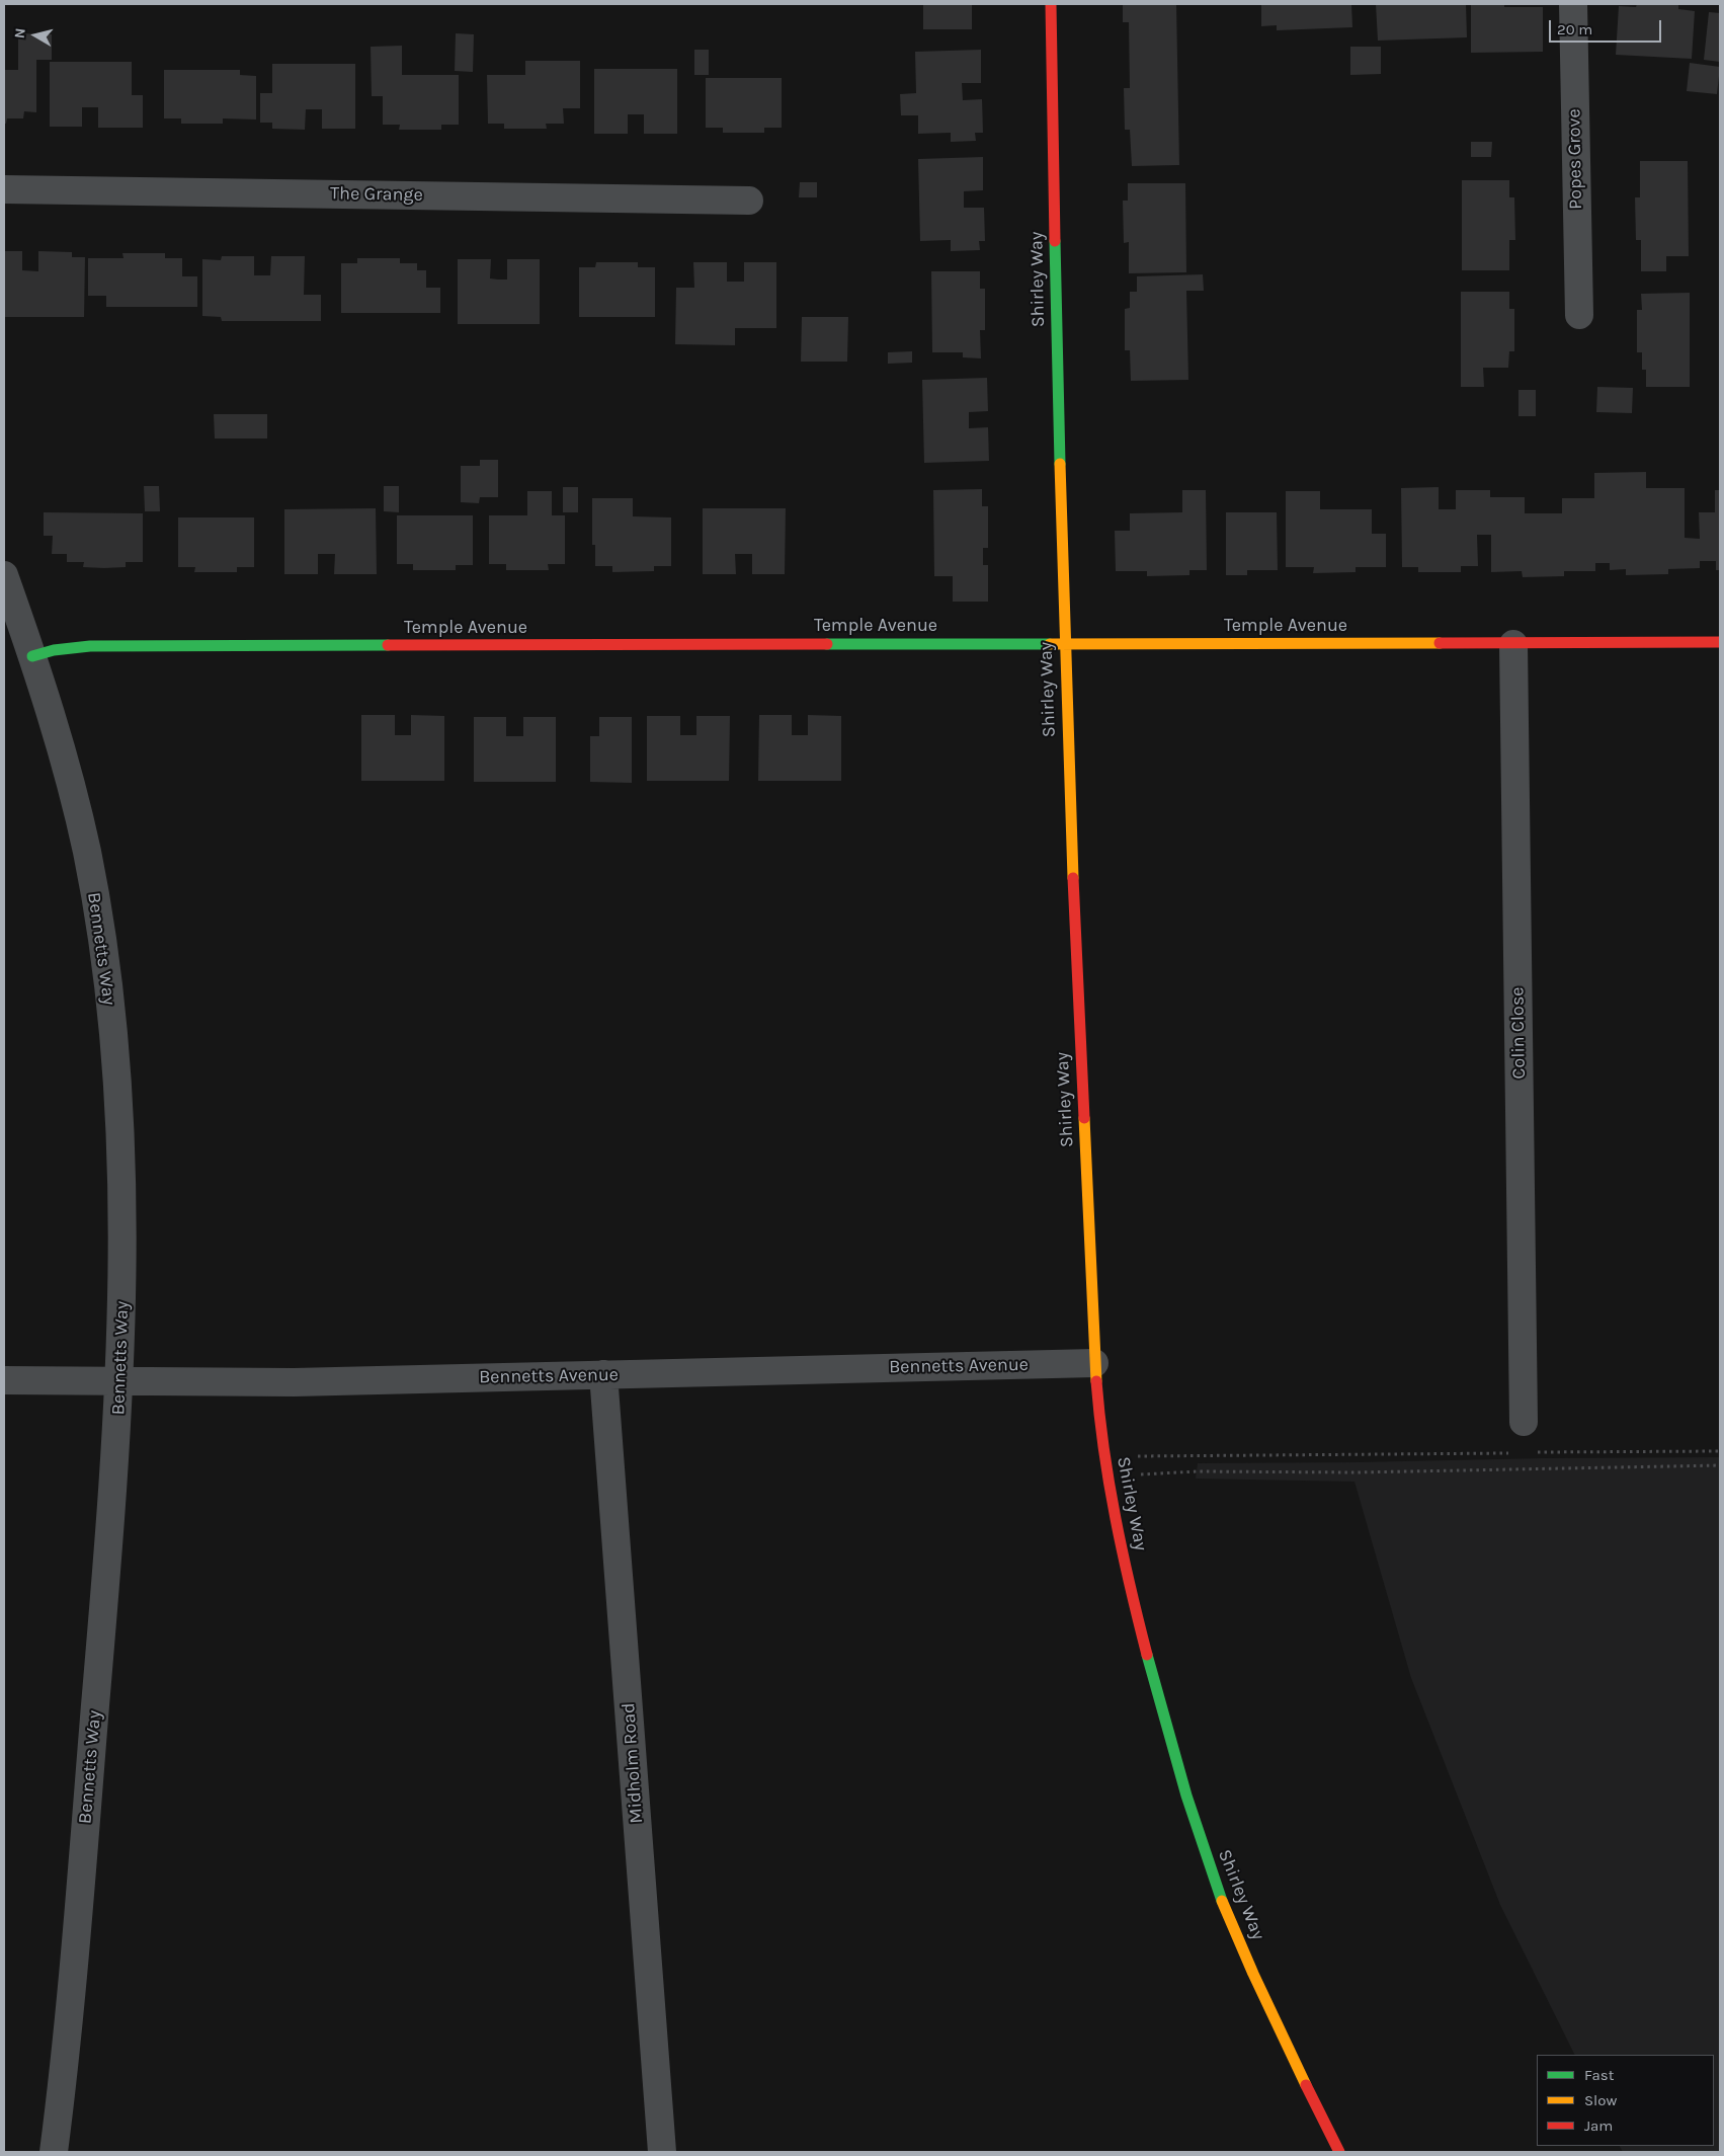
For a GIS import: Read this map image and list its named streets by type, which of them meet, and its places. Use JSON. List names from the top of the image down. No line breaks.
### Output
{"streets":{"street":["Popes Grove","The Grange","Shirley Way","Temple Avenue","Bennetts Way","Colin Close","Bennetts Avenue","Midholm Road"]},"crossings":[["Shirley Way","Temple Avenue"],["Shirley Way","Bennetts Avenue"],["Temple Avenue","Bennetts Way"],["Temple Avenue","Colin Close"],["Bennetts Way","Bennetts Avenue"],["Bennetts Avenue","Midholm Road"]],"legend":["Fast","Slow","Jam"],"scale_bar":"20 m","north":"left"}
